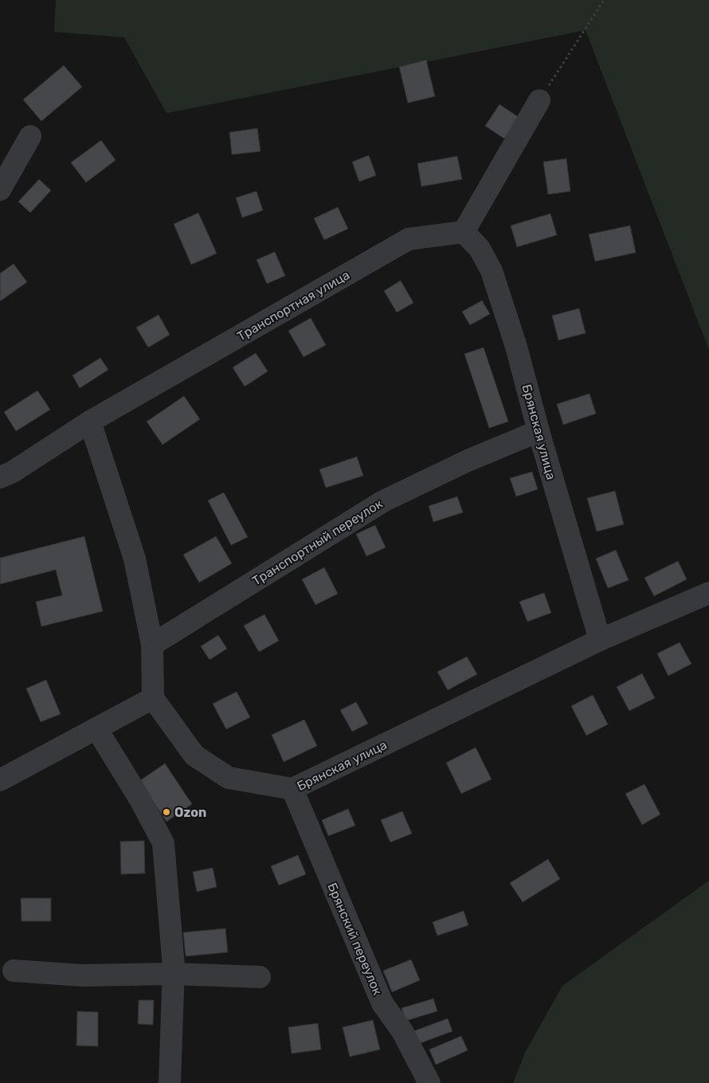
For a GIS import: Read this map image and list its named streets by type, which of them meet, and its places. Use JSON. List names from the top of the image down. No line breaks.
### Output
{"streets":{"street":["Транспортная улица","Брянская улица","Транспортный переулок","Брянский переулок"]},"crossings":[["Транспортная улица","Брянская улица"],["Брянская улица","Транспортный переулок"],["Брянская улица","Брянский переулок"]],"places":["Ozon"]}
